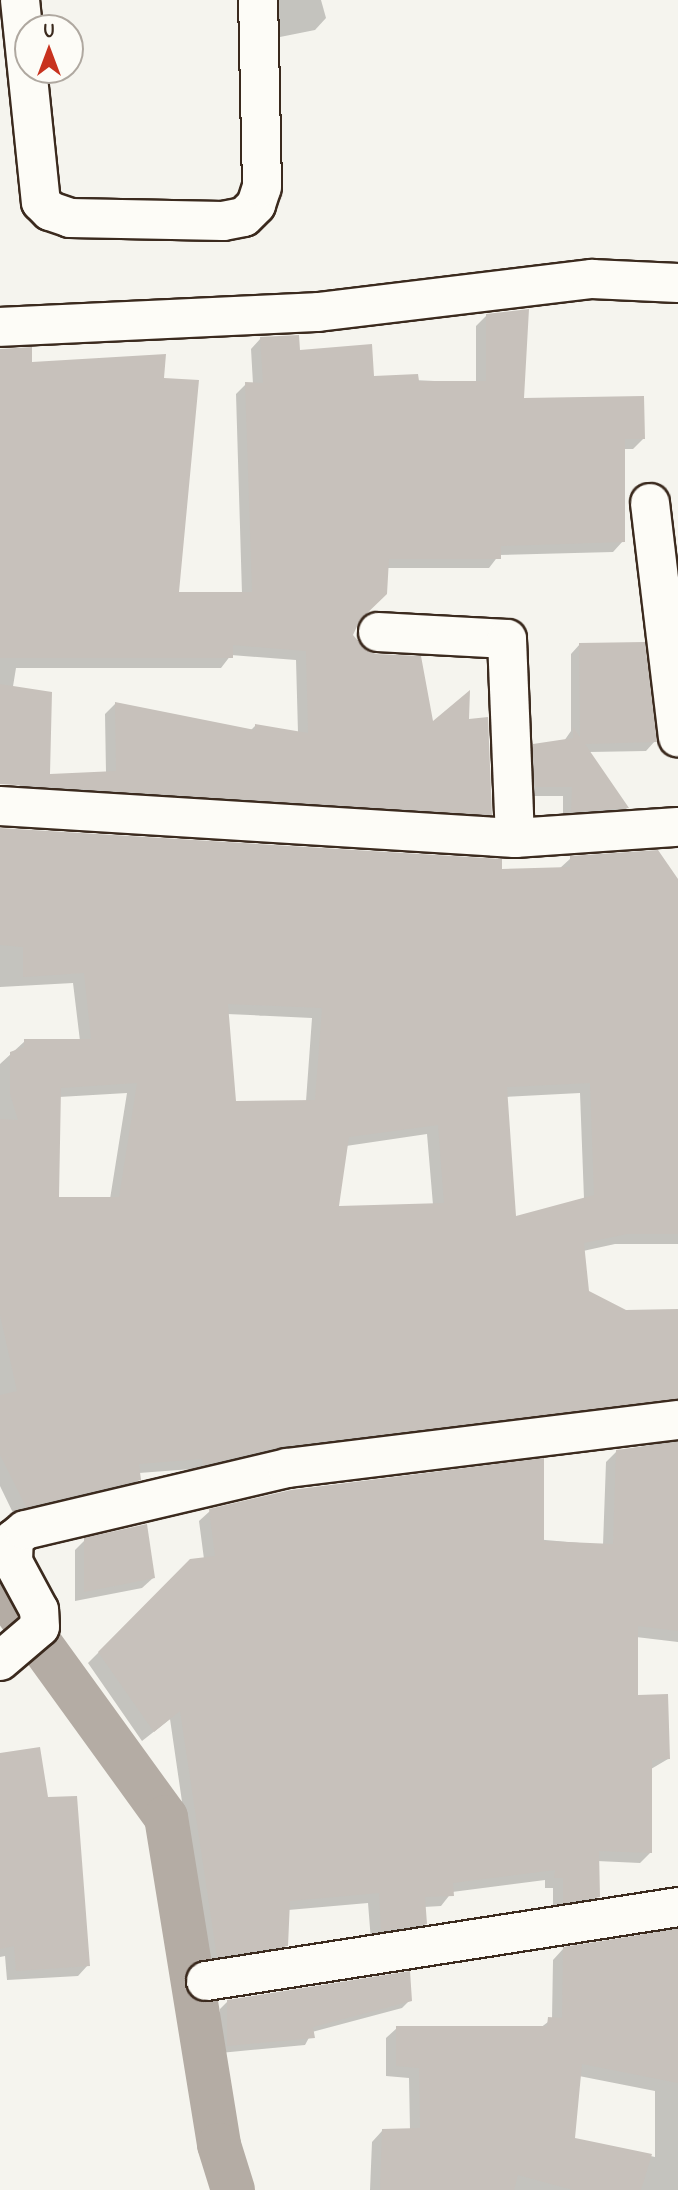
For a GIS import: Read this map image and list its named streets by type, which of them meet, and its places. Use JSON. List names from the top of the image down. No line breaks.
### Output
{"north":"top"}
